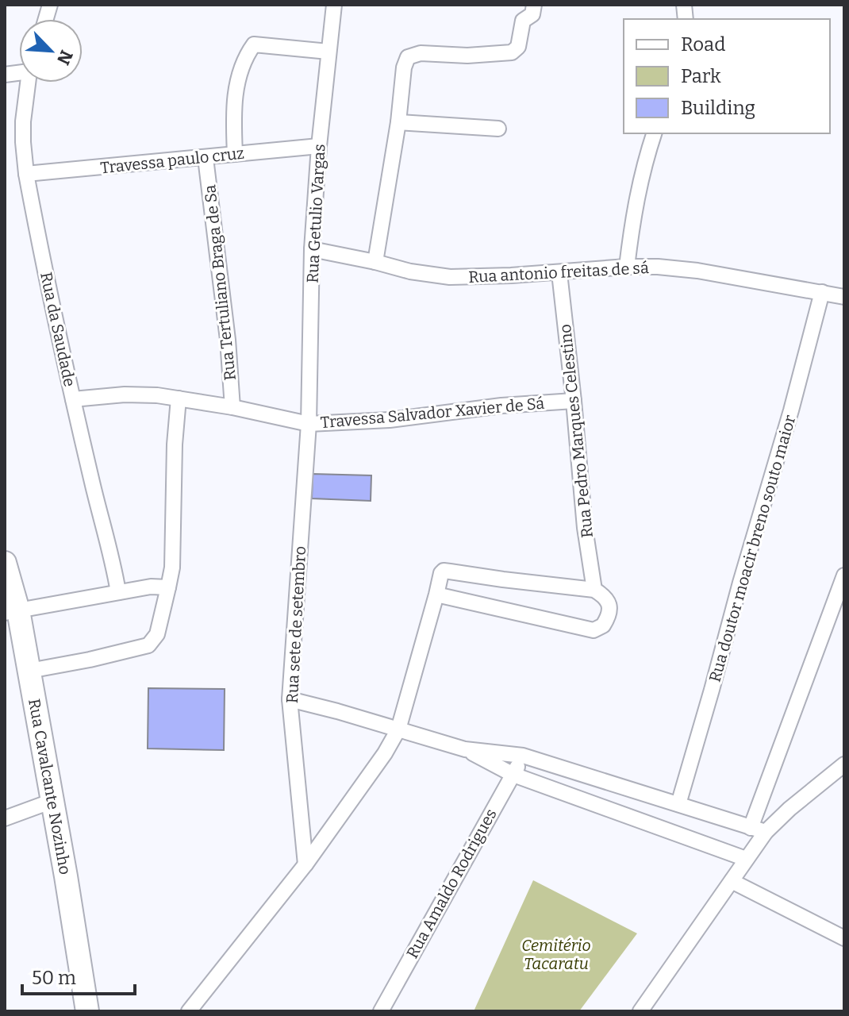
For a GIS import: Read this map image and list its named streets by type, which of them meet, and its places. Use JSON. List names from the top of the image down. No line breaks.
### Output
{"streets":{"main road":["Rua Cavalcante Nozinho"],"street":["Travessa paulo cruz","Rua Getulio Vargas","Rua antonio freitas de sá","Rua Tertuliano Braga de Sa","Rua da Saudade","Travessa Salvador Xavier de Sá","Rua Pedro Marques Celestino","Rua doutor moacir breno souto maior","Rua sete de setembro","Rua Amaldo Rodrigues"]},"crossings":[["Travessa paulo cruz","Rua Getulio Vargas"],["Travessa paulo cruz","Rua Tertuliano Braga de Sa"],["Travessa paulo cruz","Rua da Saudade"],["Rua Getulio Vargas","Rua antonio freitas de sá"],["Rua Getulio Vargas","Travessa Salvador Xavier de Sá"],["Rua Getulio Vargas","Rua sete de setembro"],["Rua antonio freitas de sá","Rua Pedro Marques Celestino"],["Rua antonio freitas de sá","Rua doutor moacir breno souto maior"],["Rua Tertuliano Braga de Sa","Travessa Salvador Xavier de Sá"],["Rua da Saudade","Travessa Salvador Xavier de Sá"],["Travessa Salvador Xavier de Sá","Rua Pedro Marques Celestino"],["Travessa Salvador Xavier de Sá","Rua sete de setembro"]],"parks":["Cemitério Tacaratu"],"legend":["Road","Park","Building"],"scale_bar":"50 m","north":"bottom right"}
